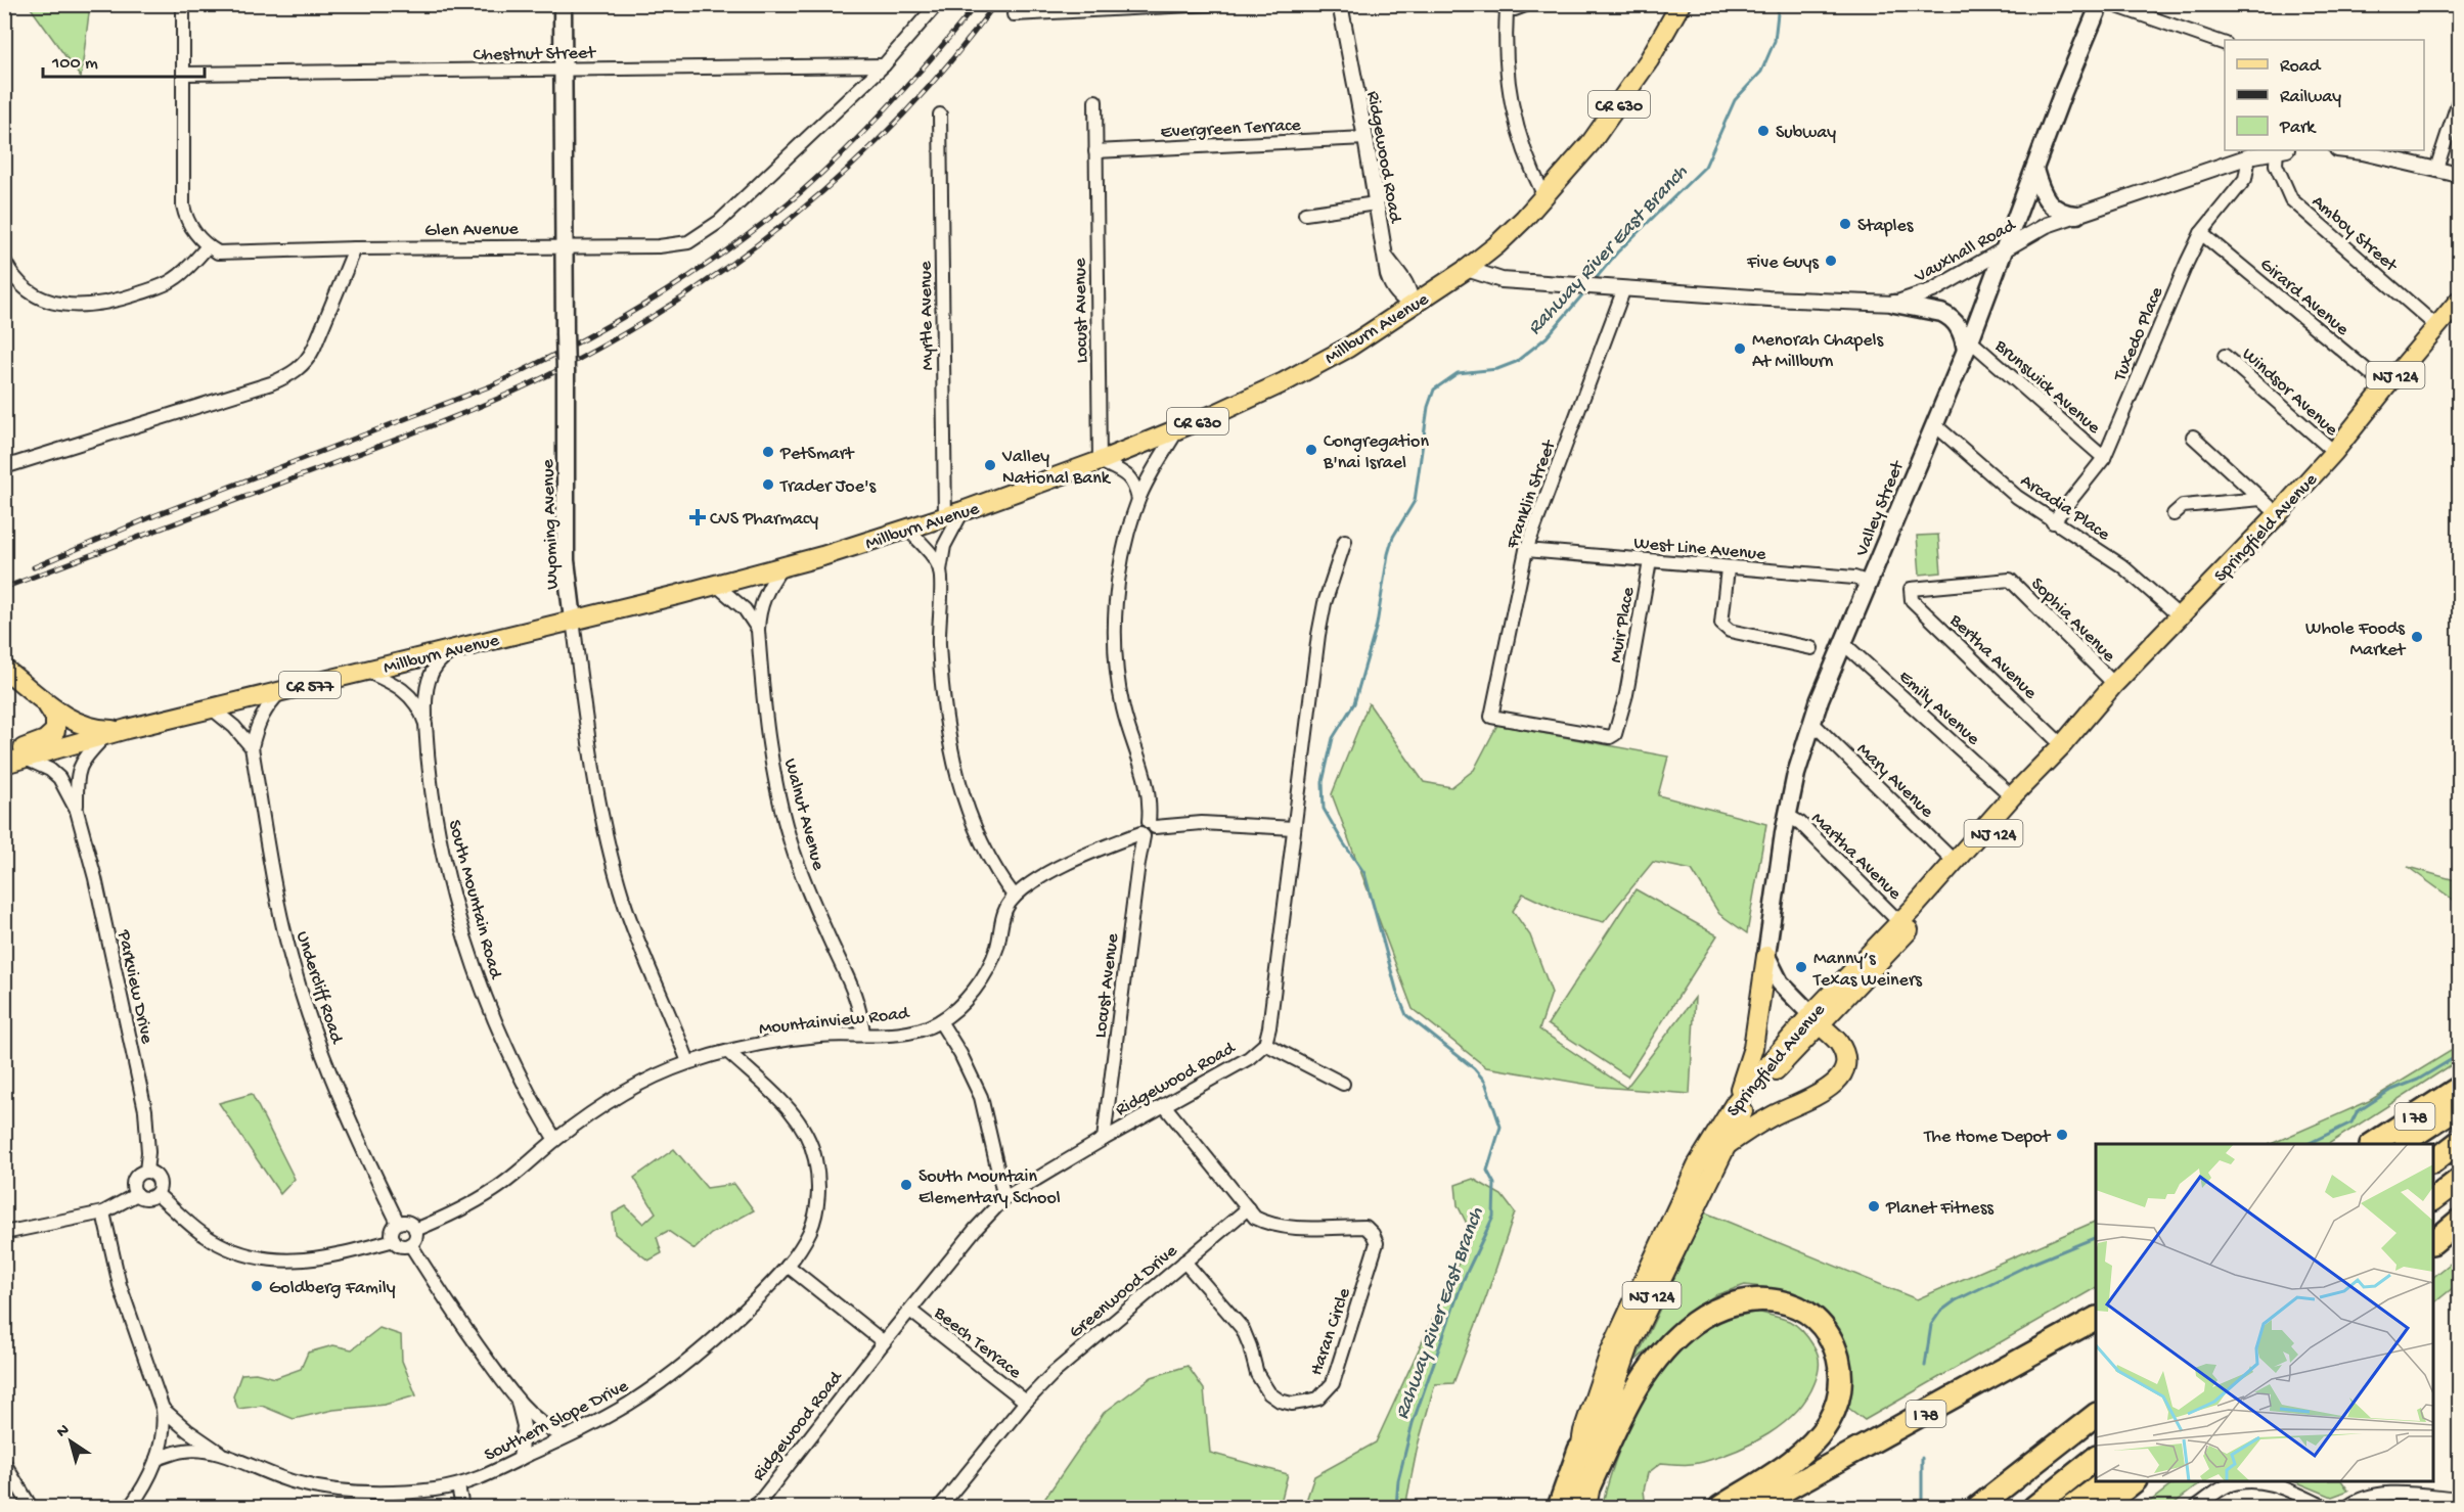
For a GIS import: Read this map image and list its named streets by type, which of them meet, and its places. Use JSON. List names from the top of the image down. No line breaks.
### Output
{"streets":{"highway":["I 78"],"main road":["CR 630","Millburn Avenue","NJ 124","Valley Street","Wyoming Avenue","Springfield Avenue","CR 577"],"street":["Chestnut Street","Evergreen Terrace","Ridgewood Road","Glen Avenue","Amboy Street","Vauxhall Road","Girard Avenue","Locust Avenue","Myrtle Avenue","Tuxedo Place","Brunswick Avenue","Windsor Avenue","Franklin Street","Arcadia Place","West Line Avenue","Sophia Avenue","Muir Place","Bertha Avenue","Emily Avenue","Mary Avenue","Walnut Avenue","Martha Avenue","South Mountain Road","Parkview Drive","Undercliff Road","Mountainview Road","Greenwood Drive","Haran Circle","Beech Terrace","Southern Slope Drive"]},"crossings":[["Chestnut Street","Glen Avenue"],["Chestnut Street","Wyoming Avenue"],["Evergreen Terrace","Ridgewood Road"],["Evergreen Terrace","Locust Avenue"],["Ridgewood Road","Locust Avenue"],["Ridgewood Road","Millburn Avenue"],["Ridgewood Road","Beech Terrace"],["Glen Avenue","Wyoming Avenue"],["Amboy Street","Springfield Avenue"],["Vauxhall Road","Millburn Avenue"],["Vauxhall Road","Tuxedo Place"],["Vauxhall Road","Franklin Street"],["Vauxhall Road","Valley Street"],["Girard Avenue","Tuxedo Place"],["Girard Avenue","Springfield Avenue"],["Locust Avenue","Millburn Avenue"],["Locust Avenue","Mountainview Road"],["Myrtle Avenue","Millburn Avenue"],["Myrtle Avenue","Mountainview Road"],["Millburn Avenue","Wyoming Avenue"],["Millburn Avenue","CR 577"],["Millburn Avenue","Walnut Avenue"],["Millburn Avenue","South Mountain Road"],["Millburn Avenue","Parkview Drive"],["Millburn Avenue","Undercliff Road"],["Tuxedo Place","Brunswick Avenue"],["Tuxedo Place","Arcadia Place"],["Brunswick Avenue","Valley Street"],["Windsor Avenue","Springfield Avenue"],["Franklin Street","West Line Avenue"],["Franklin Street","Muir Place"],["Arcadia Place","Valley Street"],["Arcadia Place","Springfield Avenue"],["Valley Street","West Line Avenue"],["Valley Street","Emily Avenue"],["Valley Street","Mary Avenue"],["Valley Street","Martha Avenue"],["Wyoming Avenue","Mountainview Road"],["Springfield Avenue","Sophia Avenue"],["Springfield Avenue","Bertha Avenue"],["Springfield Avenue","Emily Avenue"],["Springfield Avenue","Mary Avenue"],["Springfield Avenue","Martha Avenue"],["West Line Avenue","Muir Place"],["Sophia Avenue","Bertha Avenue"],["Walnut Avenue","Mountainview Road"],["South Mountain Road","Mountainview Road"],["Undercliff Road","Mountainview Road"],["Mountainview Road","Southern Slope Drive"],["Greenwood Drive","Haran Circle"],["Greenwood Drive","Beech Terrace"]],"water":["Rahway River East Branch"],"places":{"other":["Subway","Staples","Five Guys","Menorah Chapels At Millburn","Congregation B'nai Israel","PetSmart","Valley National Bank","Trader Joe's","Whole Foods Market","Manny’s Texas Weiners","The Home Depot","South Mountain Elementary School","Planet Fitness","Goldberg Family"],"health":["CVS Pharmacy"]},"legend":["Road","Railway","Park"],"scale_bar":"100 m","north":"top left"}
